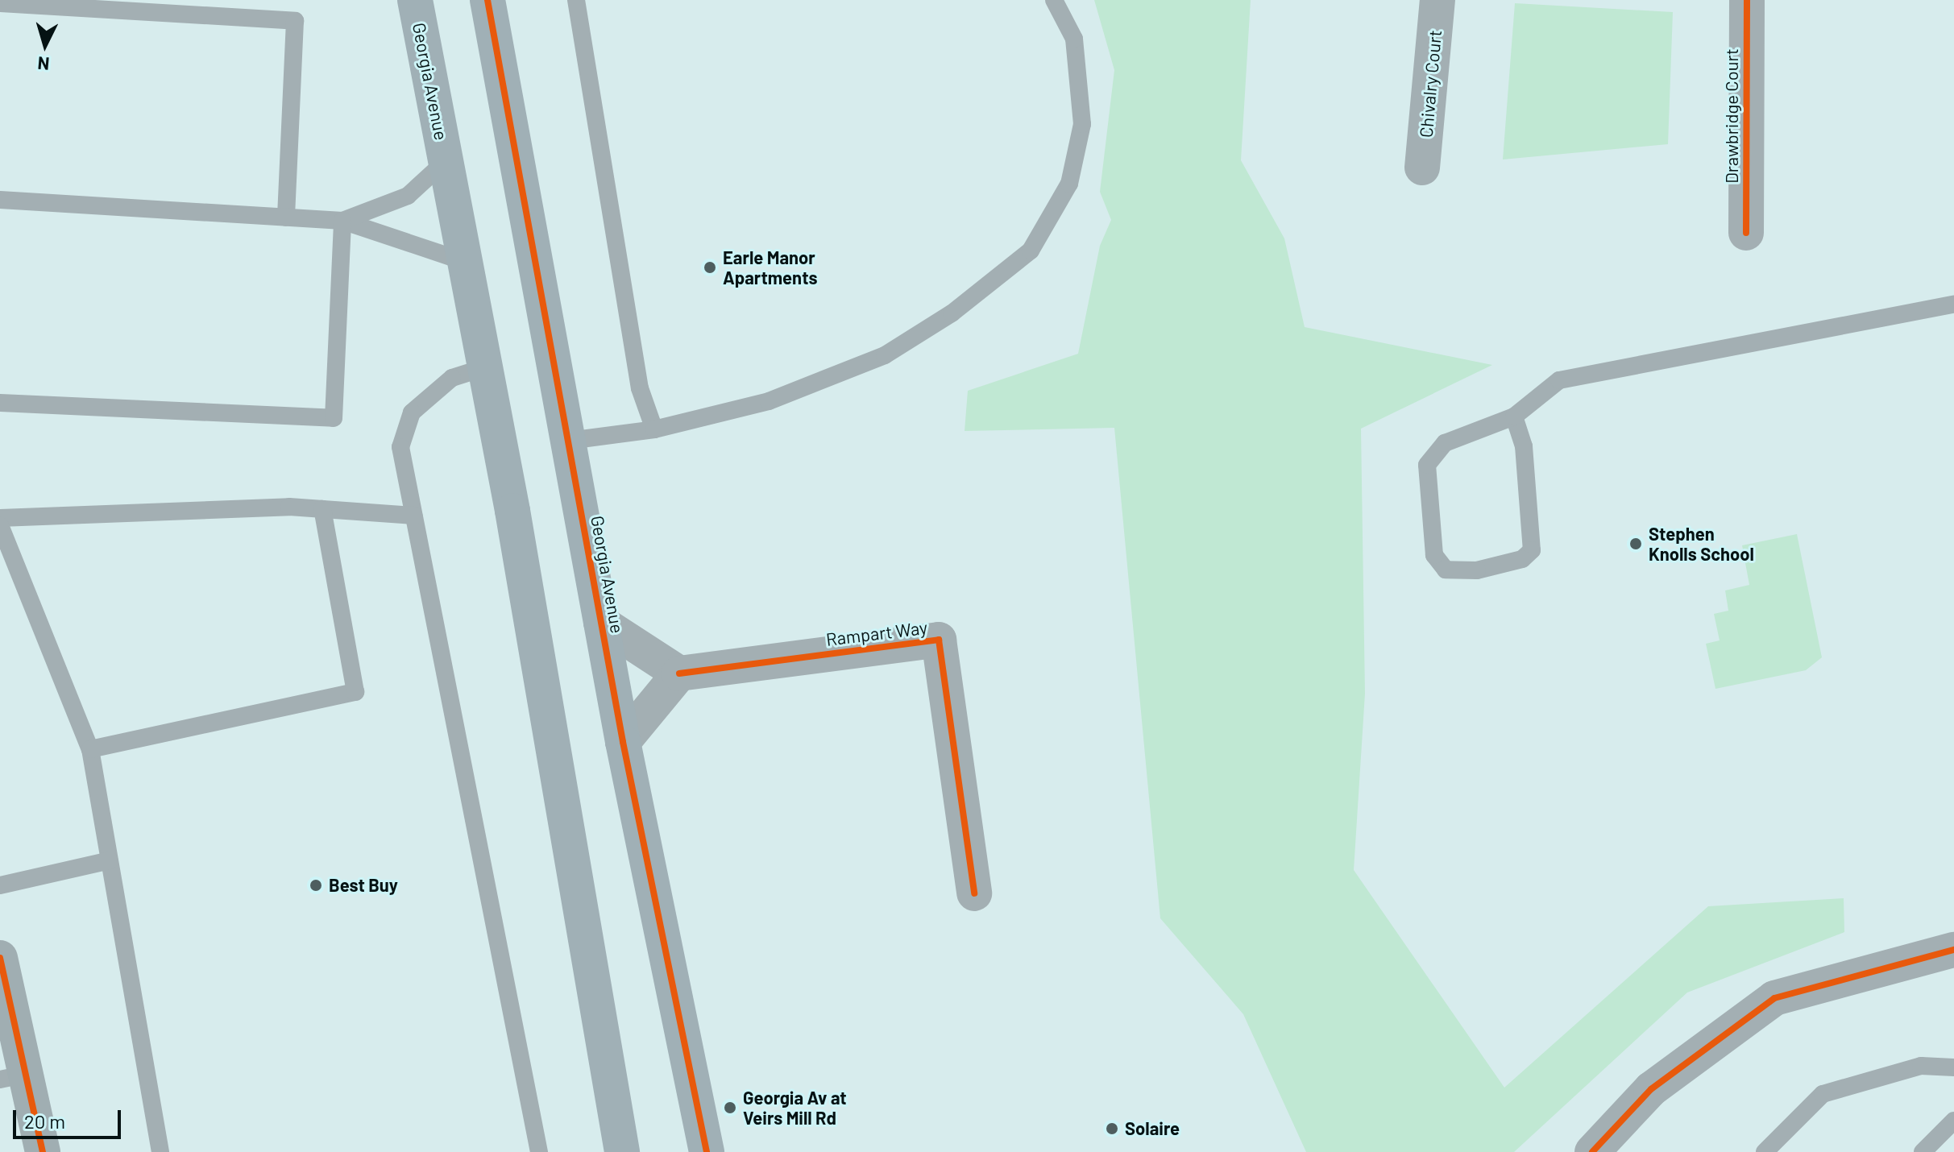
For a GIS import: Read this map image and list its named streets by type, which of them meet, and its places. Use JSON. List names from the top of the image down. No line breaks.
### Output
{"streets":{"main road":["Georgia Avenue"],"street":["Chivalry Court","Drawbridge Court","Rampart Way"]},"places":["Earle Manor Apartments","Stephen Knolls School","Best Buy","Georgia Av at Veirs Mill Rd","Solaire"],"scale_bar":"20 m","north":"bottom"}
